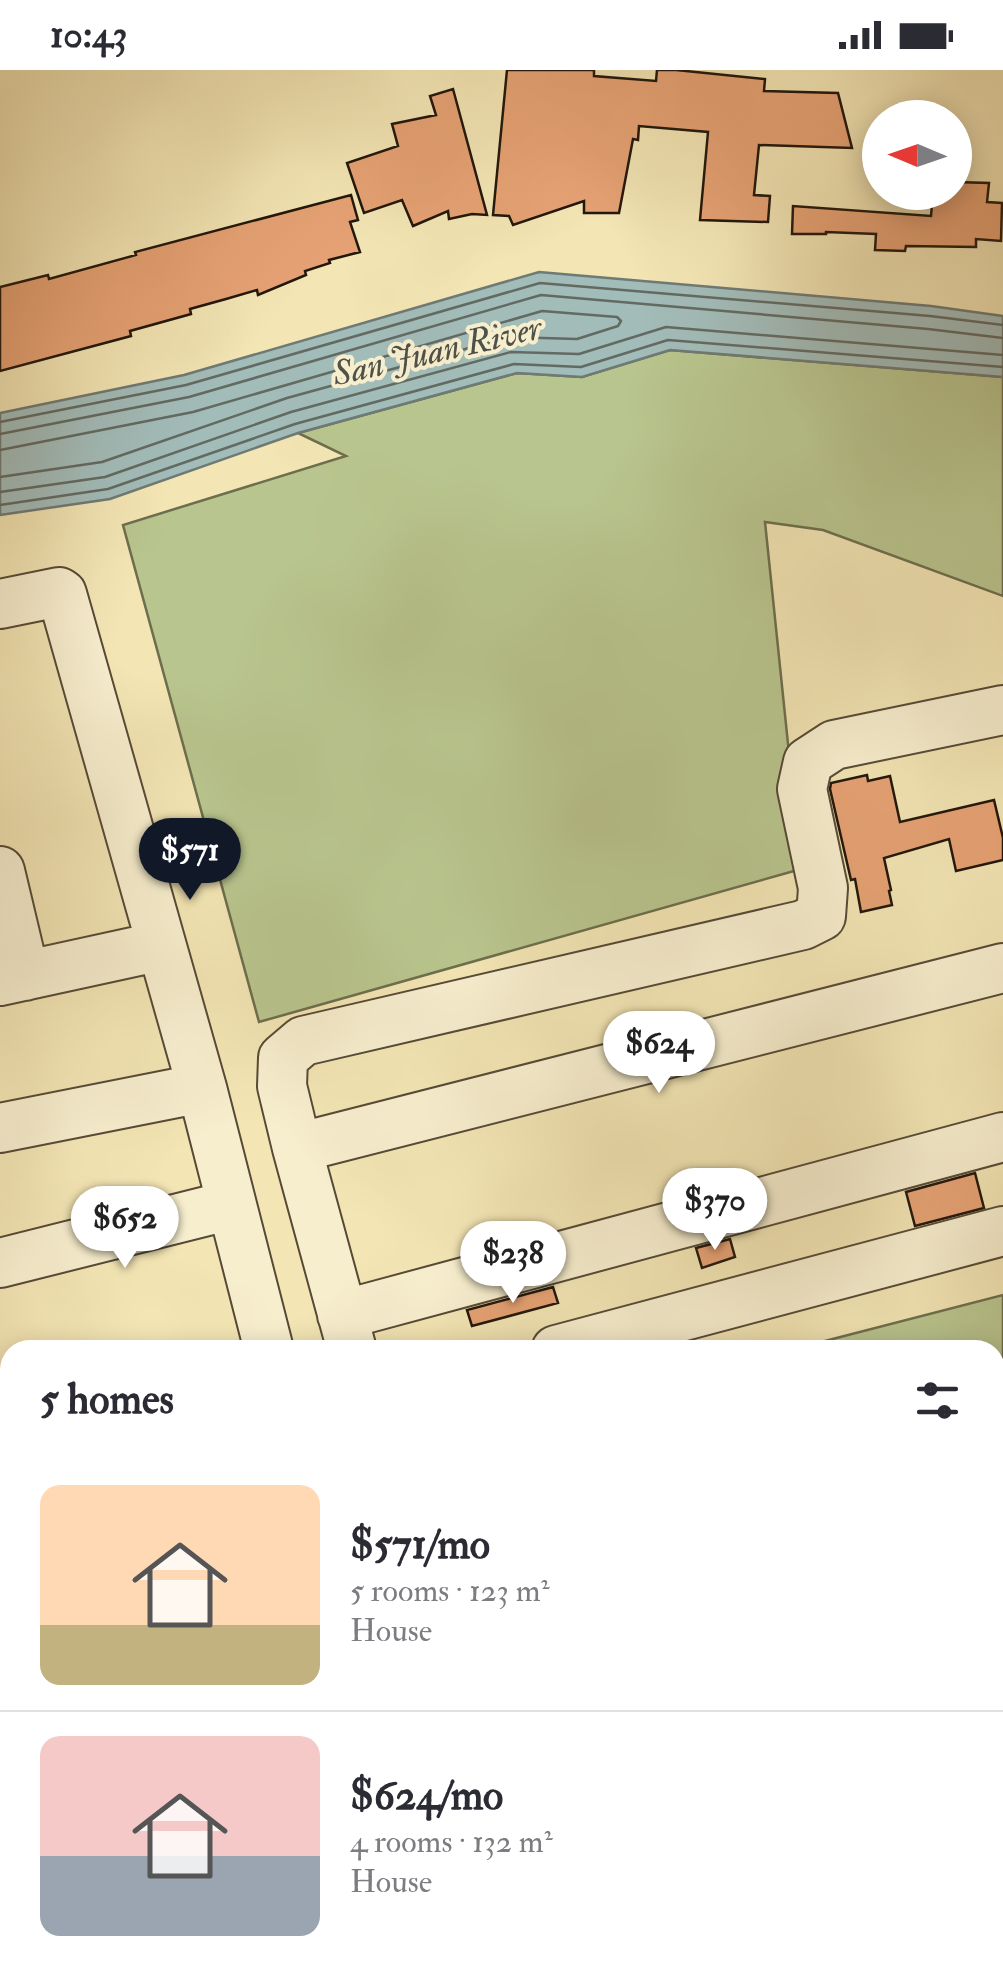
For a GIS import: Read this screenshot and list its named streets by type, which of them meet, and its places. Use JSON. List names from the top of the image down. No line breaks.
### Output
{"water":["San Juan River"],"north":"left","page":{"status":"10:43","price":["$571","$624","$370","$652","$238"],"heading":"5 homes","list":[{"name":"$571/mo","note":"5 rooms · 123 m² · House"},{"name":"$624/mo","note":"4 rooms · 132 m² · House"}]}}
